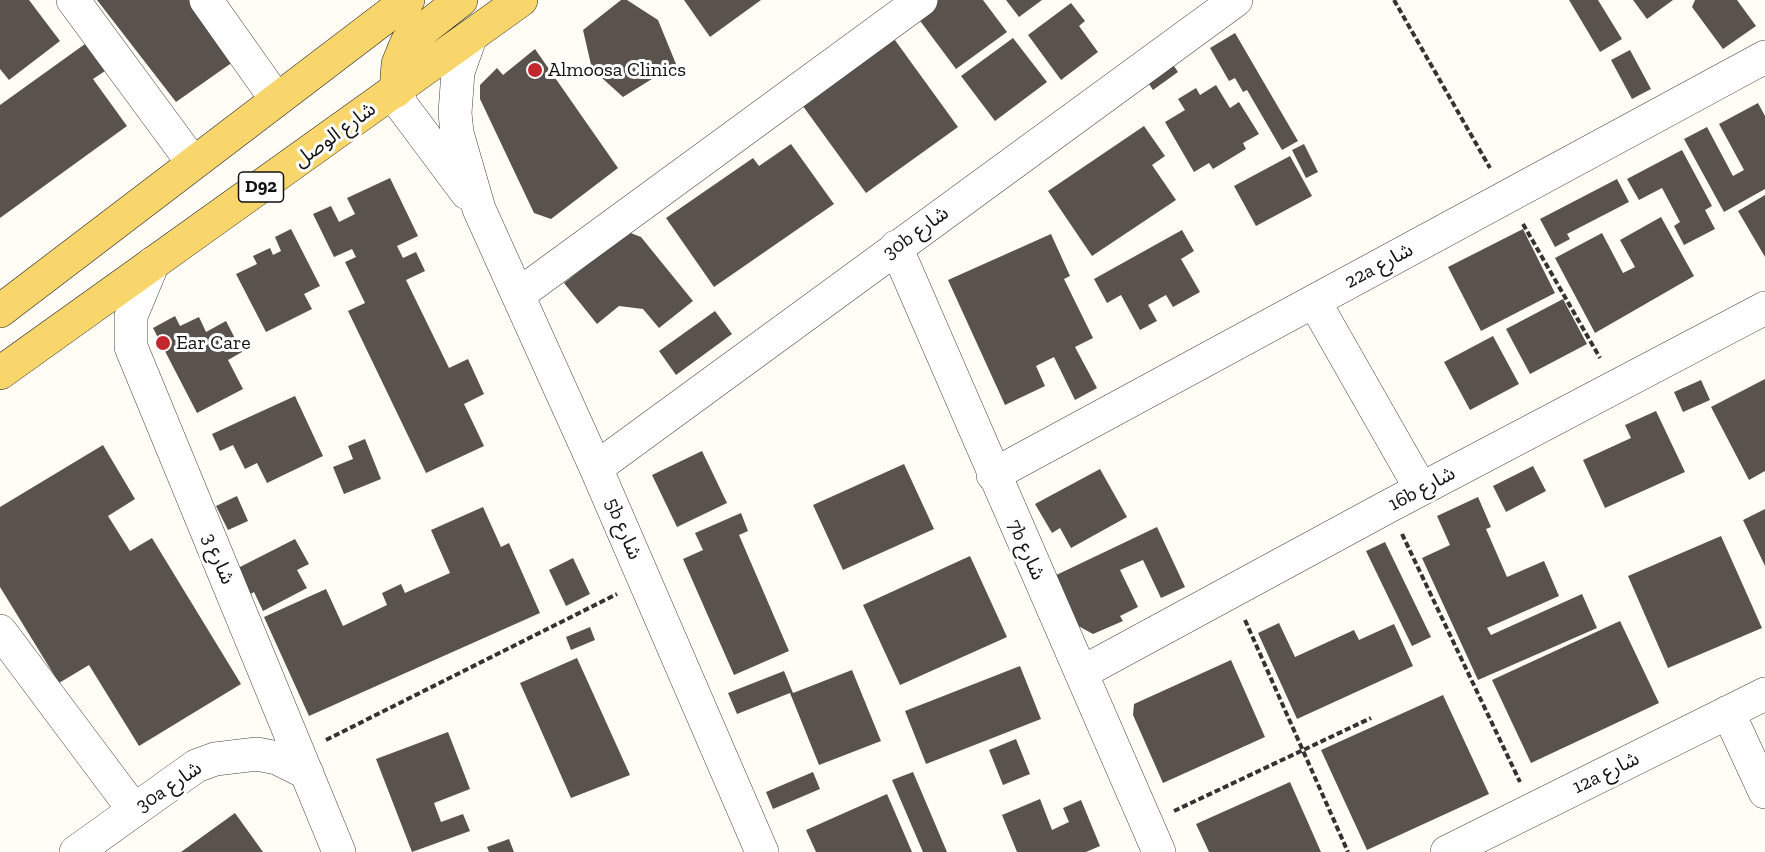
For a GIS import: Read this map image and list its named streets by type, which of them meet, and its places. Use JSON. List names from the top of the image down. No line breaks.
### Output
{"streets":{"main road":["شارع الوصل","D92"],"street":["30b شارع","22a شارع","16b شارع","5b شارع","7b شارع","شارع 3","12a شارع","30a شارع"]},"crossings":[["شارع الوصل","5b شارع"],["شارع الوصل","شارع 3"],["30b شارع","5b شارع"],["30b شارع","7b شارع"],["22a شارع","7b شارع"],["16b شارع","7b شارع"],["شارع 3","30a شارع"]],"places":["Almoosa Clinics","Ear Care"]}
